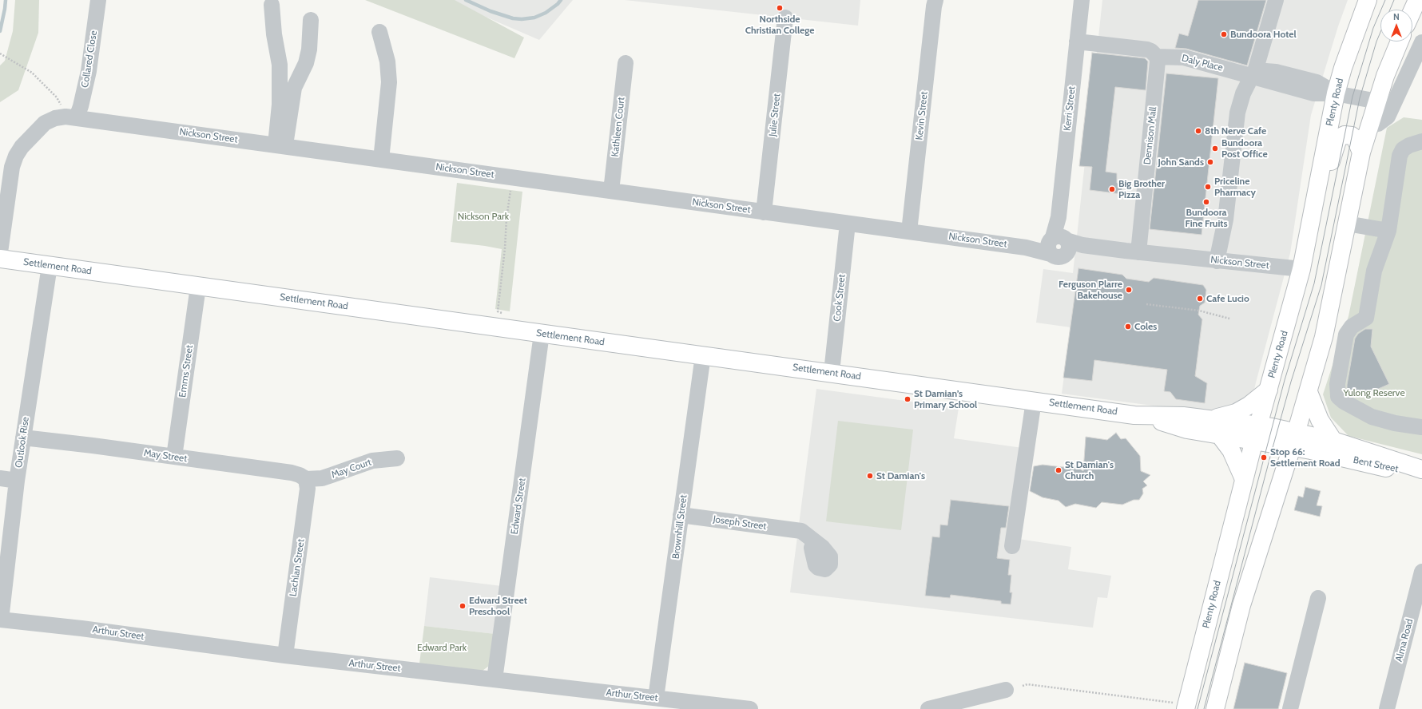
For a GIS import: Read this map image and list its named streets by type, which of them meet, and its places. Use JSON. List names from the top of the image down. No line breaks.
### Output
{"streets":{"main road":["Plenty Road","Settlement Road","Bent Street"],"street":["Collared Close","Daly Place","Kerri Street","Julie Street","Kevin Street","Kathleen Court","Nickson Street","Dennison Mall","Cook Street","Emms Street","Outlook Rise","May Street","May Court","Edward Street","Joseph Street","Brownhill Street","Lachlan Street","Arthur Street","Alma Road"]},"crossings":[["Collared Close","Nickson Street"],["Daly Place","Plenty Road"],["Daly Place","Kerri Street"],["Daly Place","Dennison Mall"],["Plenty Road","Nickson Street"],["Plenty Road","Settlement Road"],["Kerri Street","Nickson Street"],["Julie Street","Nickson Street"],["Kevin Street","Nickson Street"],["Kathleen Court","Nickson Street"],["Nickson Street","Dennison Mall"],["Nickson Street","Cook Street"],["Settlement Road","Cook Street"],["Settlement Road","Emms Street"],["Settlement Road","Outlook Rise"],["Settlement Road","Bent Street"],["Settlement Road","Edward Street"],["Settlement Road","Brownhill Street"],["Emms Street","May Street"],["Outlook Rise","May Street"],["Outlook Rise","Arthur Street"],["May Street","May Court"],["May Street","Lachlan Street"],["May Court","Lachlan Street"],["Edward Street","Arthur Street"],["Joseph Street","Brownhill Street"],["Brownhill Street","Arthur Street"],["Lachlan Street","Arthur Street"]],"parks":["Nickson Park","Yulong Reserve","Edward Park"],"places":["Northside Christian College","Bundoora Hotel","8th Nerve Cafe","Bundoora Post Office","John Sands","Priceline Pharmacy","Big Brother Pizza","Bundoora Fine Fruits","Ferguson Plarre Bakehouse","Cafe Lucio","Coles","St Damian’s Primary School","Stop 66: Settlement Road","St Damian's Church","St Damian's","Edward Street Preschool"],"north":"top"}
